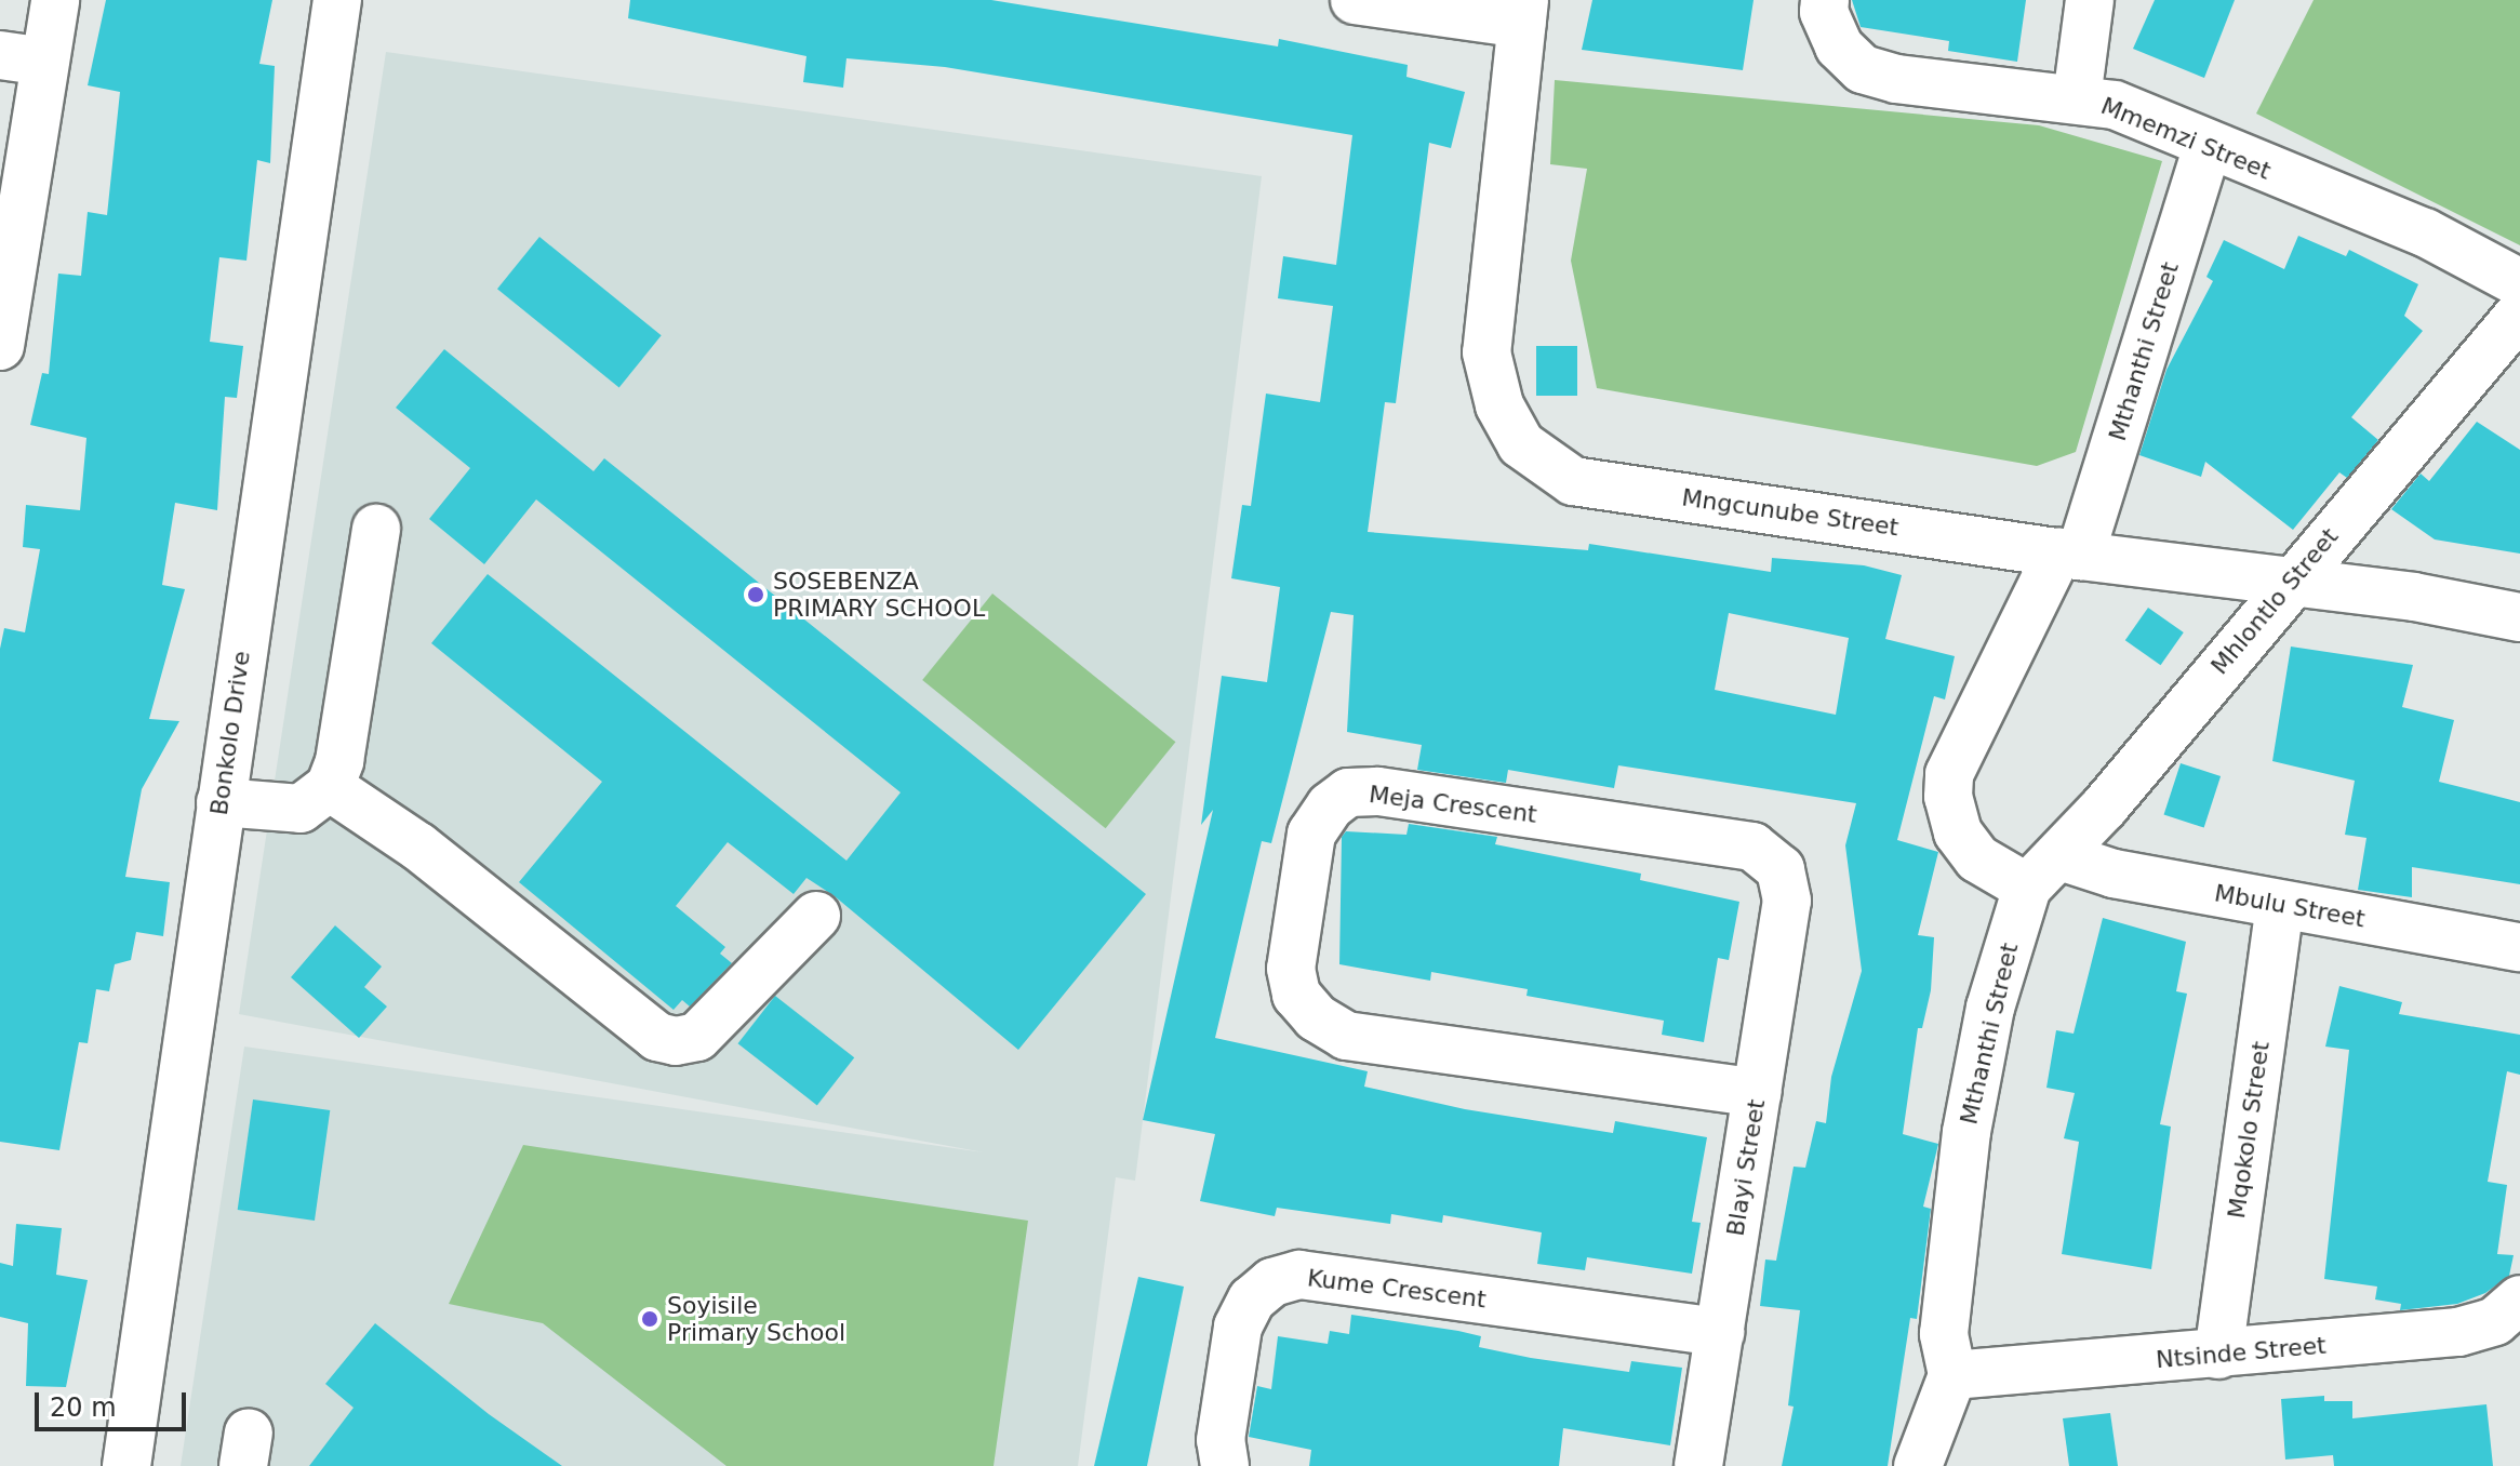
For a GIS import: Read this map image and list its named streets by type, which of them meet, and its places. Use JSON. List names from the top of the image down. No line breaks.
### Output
{"streets":{"street":["Mmemzi Street","Mthanthi Street","Mngcunube Street","Mhlontlo Street","Bonkolo Drive","Meja Crescent","Mbulu Street","Mqokolo Street","Blayi Street","Kume Crescent","Ntsinde Street"]},"crossings":[["Mmemzi Street","Mthanthi Street"],["Mthanthi Street","Mngcunube Street"],["Mthanthi Street","Mhlontlo Street"],["Mthanthi Street","Ntsinde Street"],["Mngcunube Street","Mhlontlo Street"],["Mhlontlo Street","Mbulu Street"],["Meja Crescent","Blayi Street"],["Mbulu Street","Mqokolo Street"],["Mqokolo Street","Ntsinde Street"],["Blayi Street","Kume Crescent"]],"places":["SOSEBENZA PRIMARY SCHOOL","Soyisile Primary School"],"scale_bar":"20 m"}
